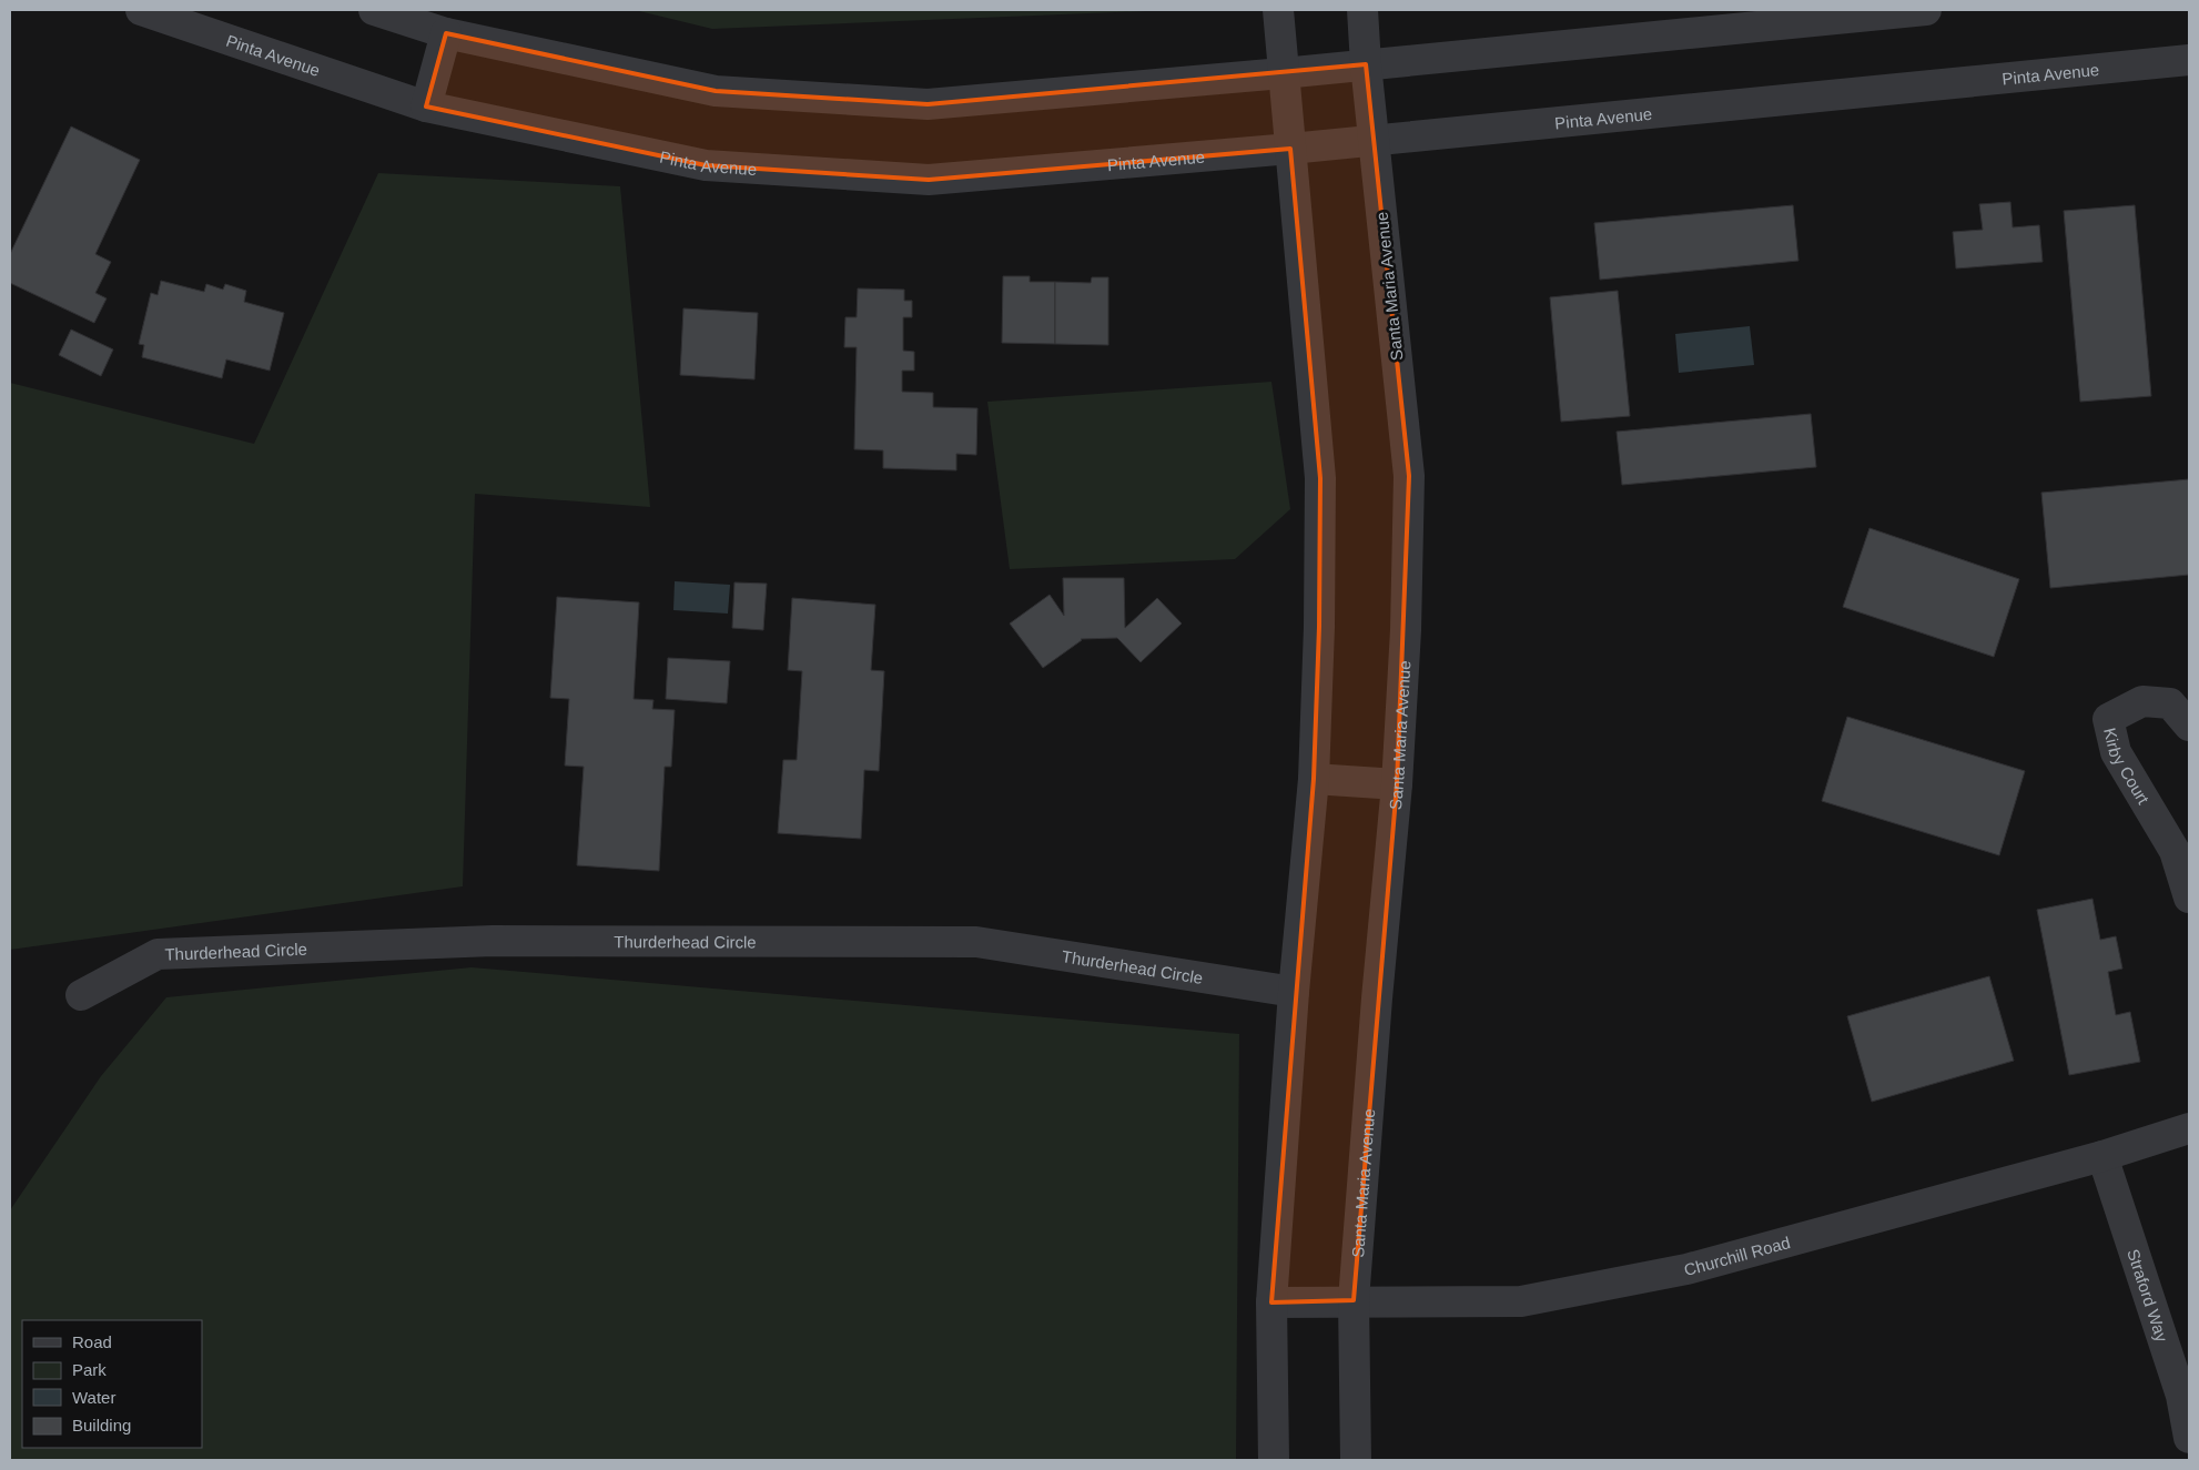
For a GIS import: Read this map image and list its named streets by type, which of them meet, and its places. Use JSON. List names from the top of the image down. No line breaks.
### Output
{"streets":{"street":["Pinta Avenue","Santa Maria Avenue","Kirby Court","Thurderhead Circle","Churchill Road","Straford Way"]},"crossings":[["Pinta Avenue","Santa Maria Avenue"],["Santa Maria Avenue","Churchill Road"],["Churchill Road","Straford Way"]],"legend":["Road","Park","Water","Building"]}
